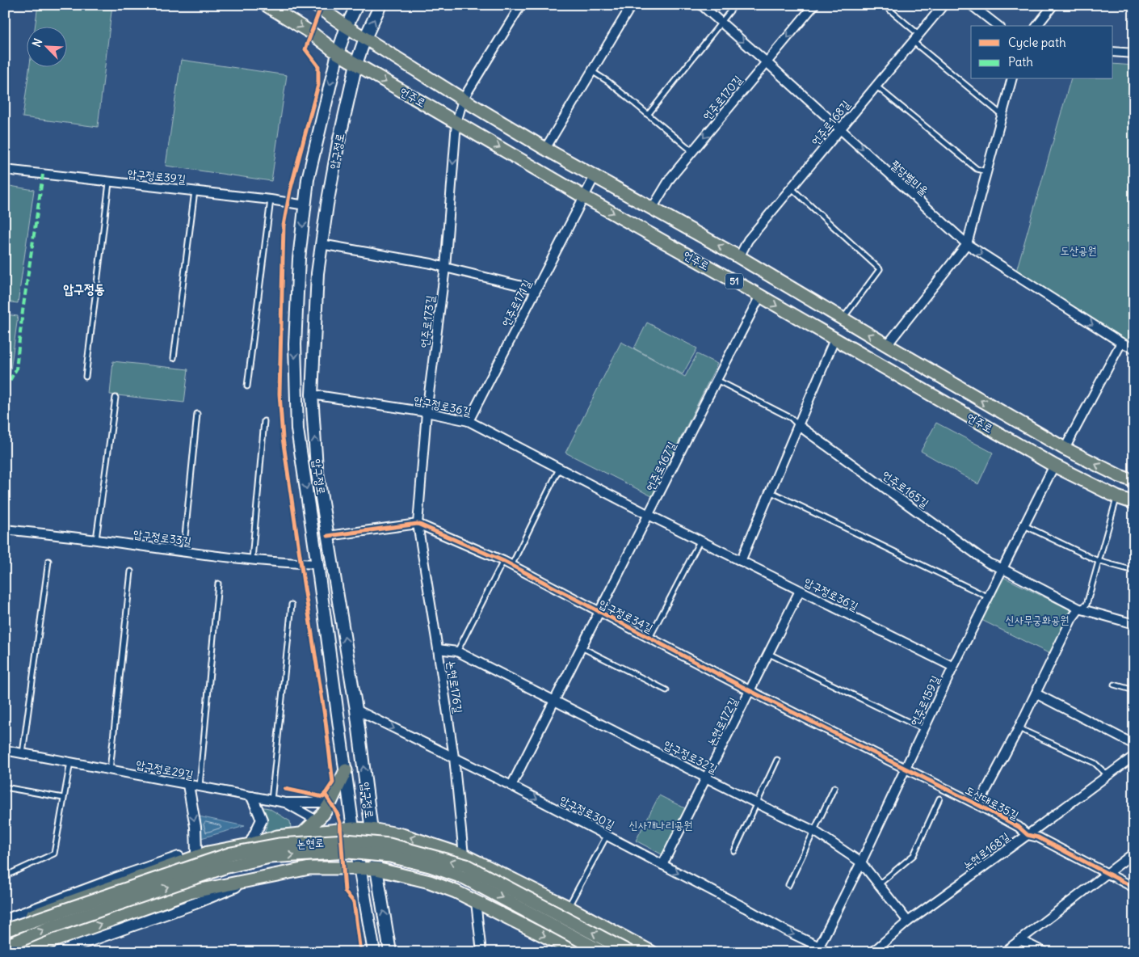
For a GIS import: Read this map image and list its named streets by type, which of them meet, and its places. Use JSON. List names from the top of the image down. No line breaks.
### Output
{"streets":{"main road":["언주로","압구정로","51","논현로"],"street":["언주로170길","언주로168길","압구정로39길","팔당별미울","언주로171길","언주로173길","압구정로36길","언주로167길","언주로165길","압구정로33길","압구정로34길","논현로176길","언주로159길","논현로172길","압구정로32길","압구정로29길","도산대로35길","압구정로30길","논현로168길"]},"crossings":[["언주로","언주로170길"],["언주로","언주로168길"],["언주로","압구정로"],["언주로","언주로171길"],["언주로","언주로173길"],["언주로","언주로167길"],["언주로","언주로159길"],["언주로170길","팔당별미울"],["언주로168길","팔당별미울"],["압구정로","압구정로39길"],["압구정로","압구정로36길"],["압구정로","압구정로33길"],["압구정로","압구정로30길"],["압구정로","논현로"],["언주로171길","압구정로36길"],["언주로173길","압구정로36길"],["언주로173길","압구정로34길"],["언주로173길","논현로176길"],["압구정로36길","언주로167길"],["압구정로36길","언주로159길"],["압구정로36길","논현로172길"],["언주로167길","압구정로34길"],["언주로167길","압구정로32길"],["언주로167길","압구정로30길"],["언주로165길","언주로159길"],["압구정로34길","논현로176길"],["압구정로34길","언주로159길"],["압구정로34길","논현로172길"],["압구정로34길","도산대로35길"],["논현로176길","압구정로32길"],["논현로176길","압구정로30길"],["논현로176길","논현로"],["언주로159길","압구정로32길"],["언주로159길","도산대로35길"],["언주로159길","압구정로30길"],["논현로172길","압구정로32길"],["논현로172길","압구정로30길"],["압구정로32길","논현로168길"],["도산대로35길","논현로168길"]],"one_way":["언주로170길","팔당별미울","압구정로30길"],"districts":["압구정동"],"parks":["도산공원","신사무궁화공원","신사개나리공원"],"legend":["Cycle path","Path"],"north":"top left"}
